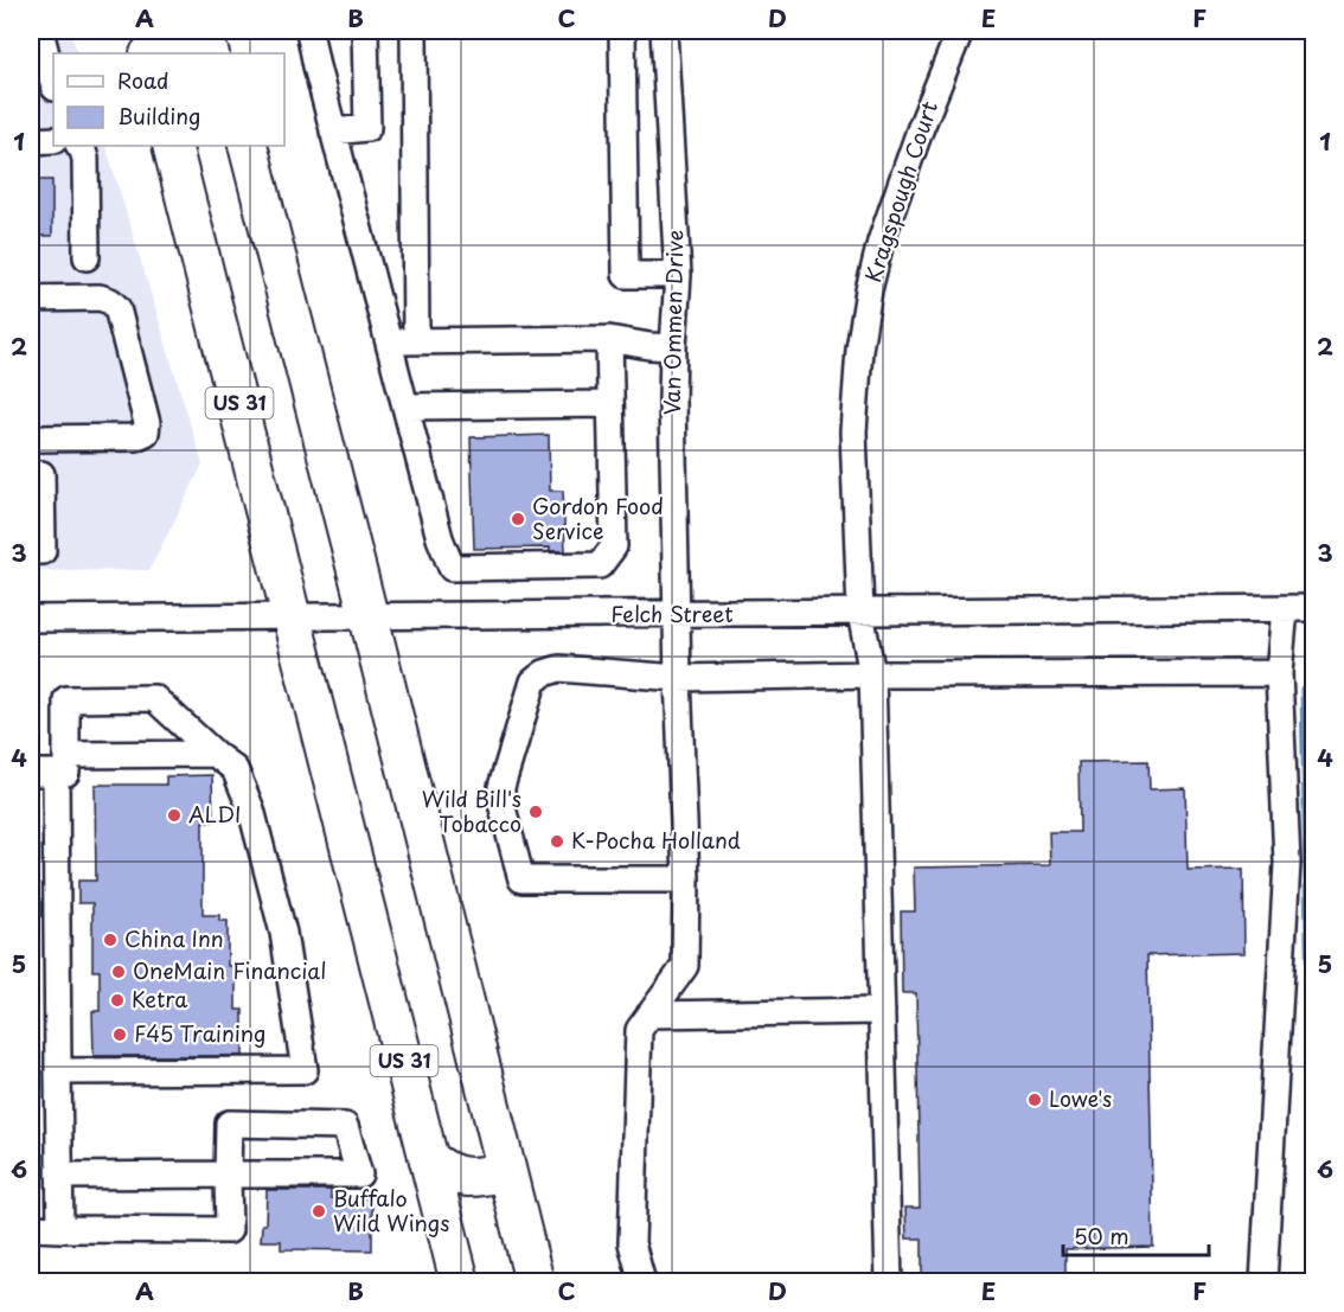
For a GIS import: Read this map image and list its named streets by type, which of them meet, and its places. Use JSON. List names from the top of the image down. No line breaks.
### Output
{"streets":{"highway":["US 31"],"street":["Kragspough Court","Van Ommen Drive","Felch Street"]},"crossings":[["Kragspough Court","Felch Street"],["Van Ommen Drive","Felch Street"],["US 31","Felch Street"]],"places":["Gordon Food Service","Wild Bill's Tobacco","ALDI","K-Pocha Holland","China Inn","OneMain Financial","Ketra","F45 Training","Lowe's","Buffalo Wild Wings"],"legend":["Road","Building"],"scale_bar":"50 m","grid":{"columns":["A","B","C","D","E","F"],"rows":["1","2","3","4","5","6"]}}
